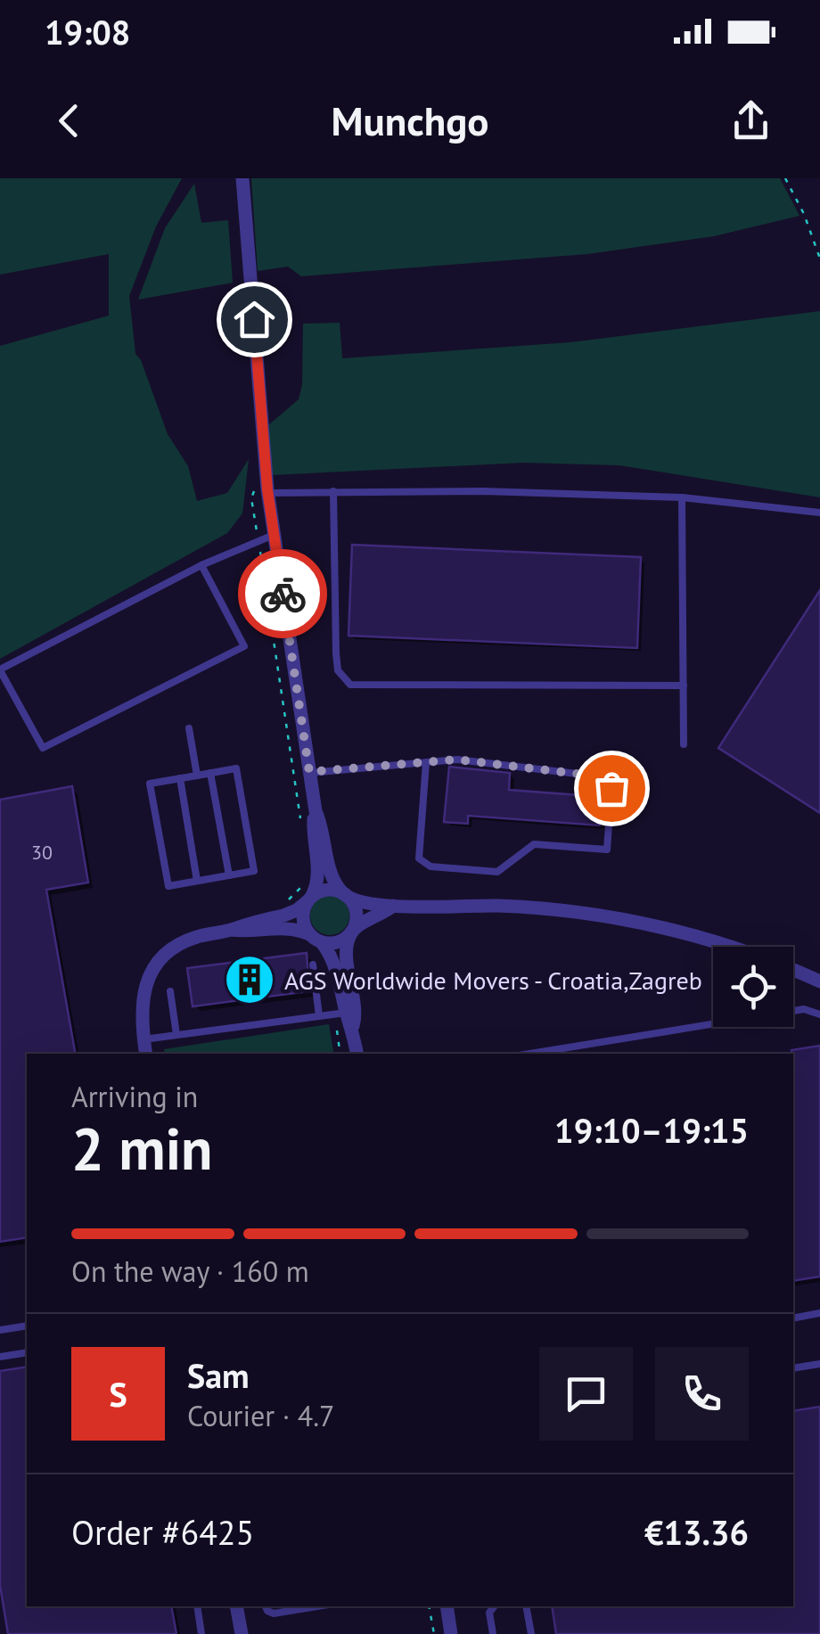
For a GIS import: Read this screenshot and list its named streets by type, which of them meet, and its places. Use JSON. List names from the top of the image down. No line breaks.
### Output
{"places":{"building":["AGS Worldwide Movers - Croatia,Zagreb"]},"house_numbers":["30"],"page":{"status":"19:08","header":"Munchgo","heading":["2 min","Arriving in","19:10–19:15"],"panel":["Sam","Courier · 4.7","Order #6425","€13.36"],"bar":"On the way · 160 m","round":"S"}}
